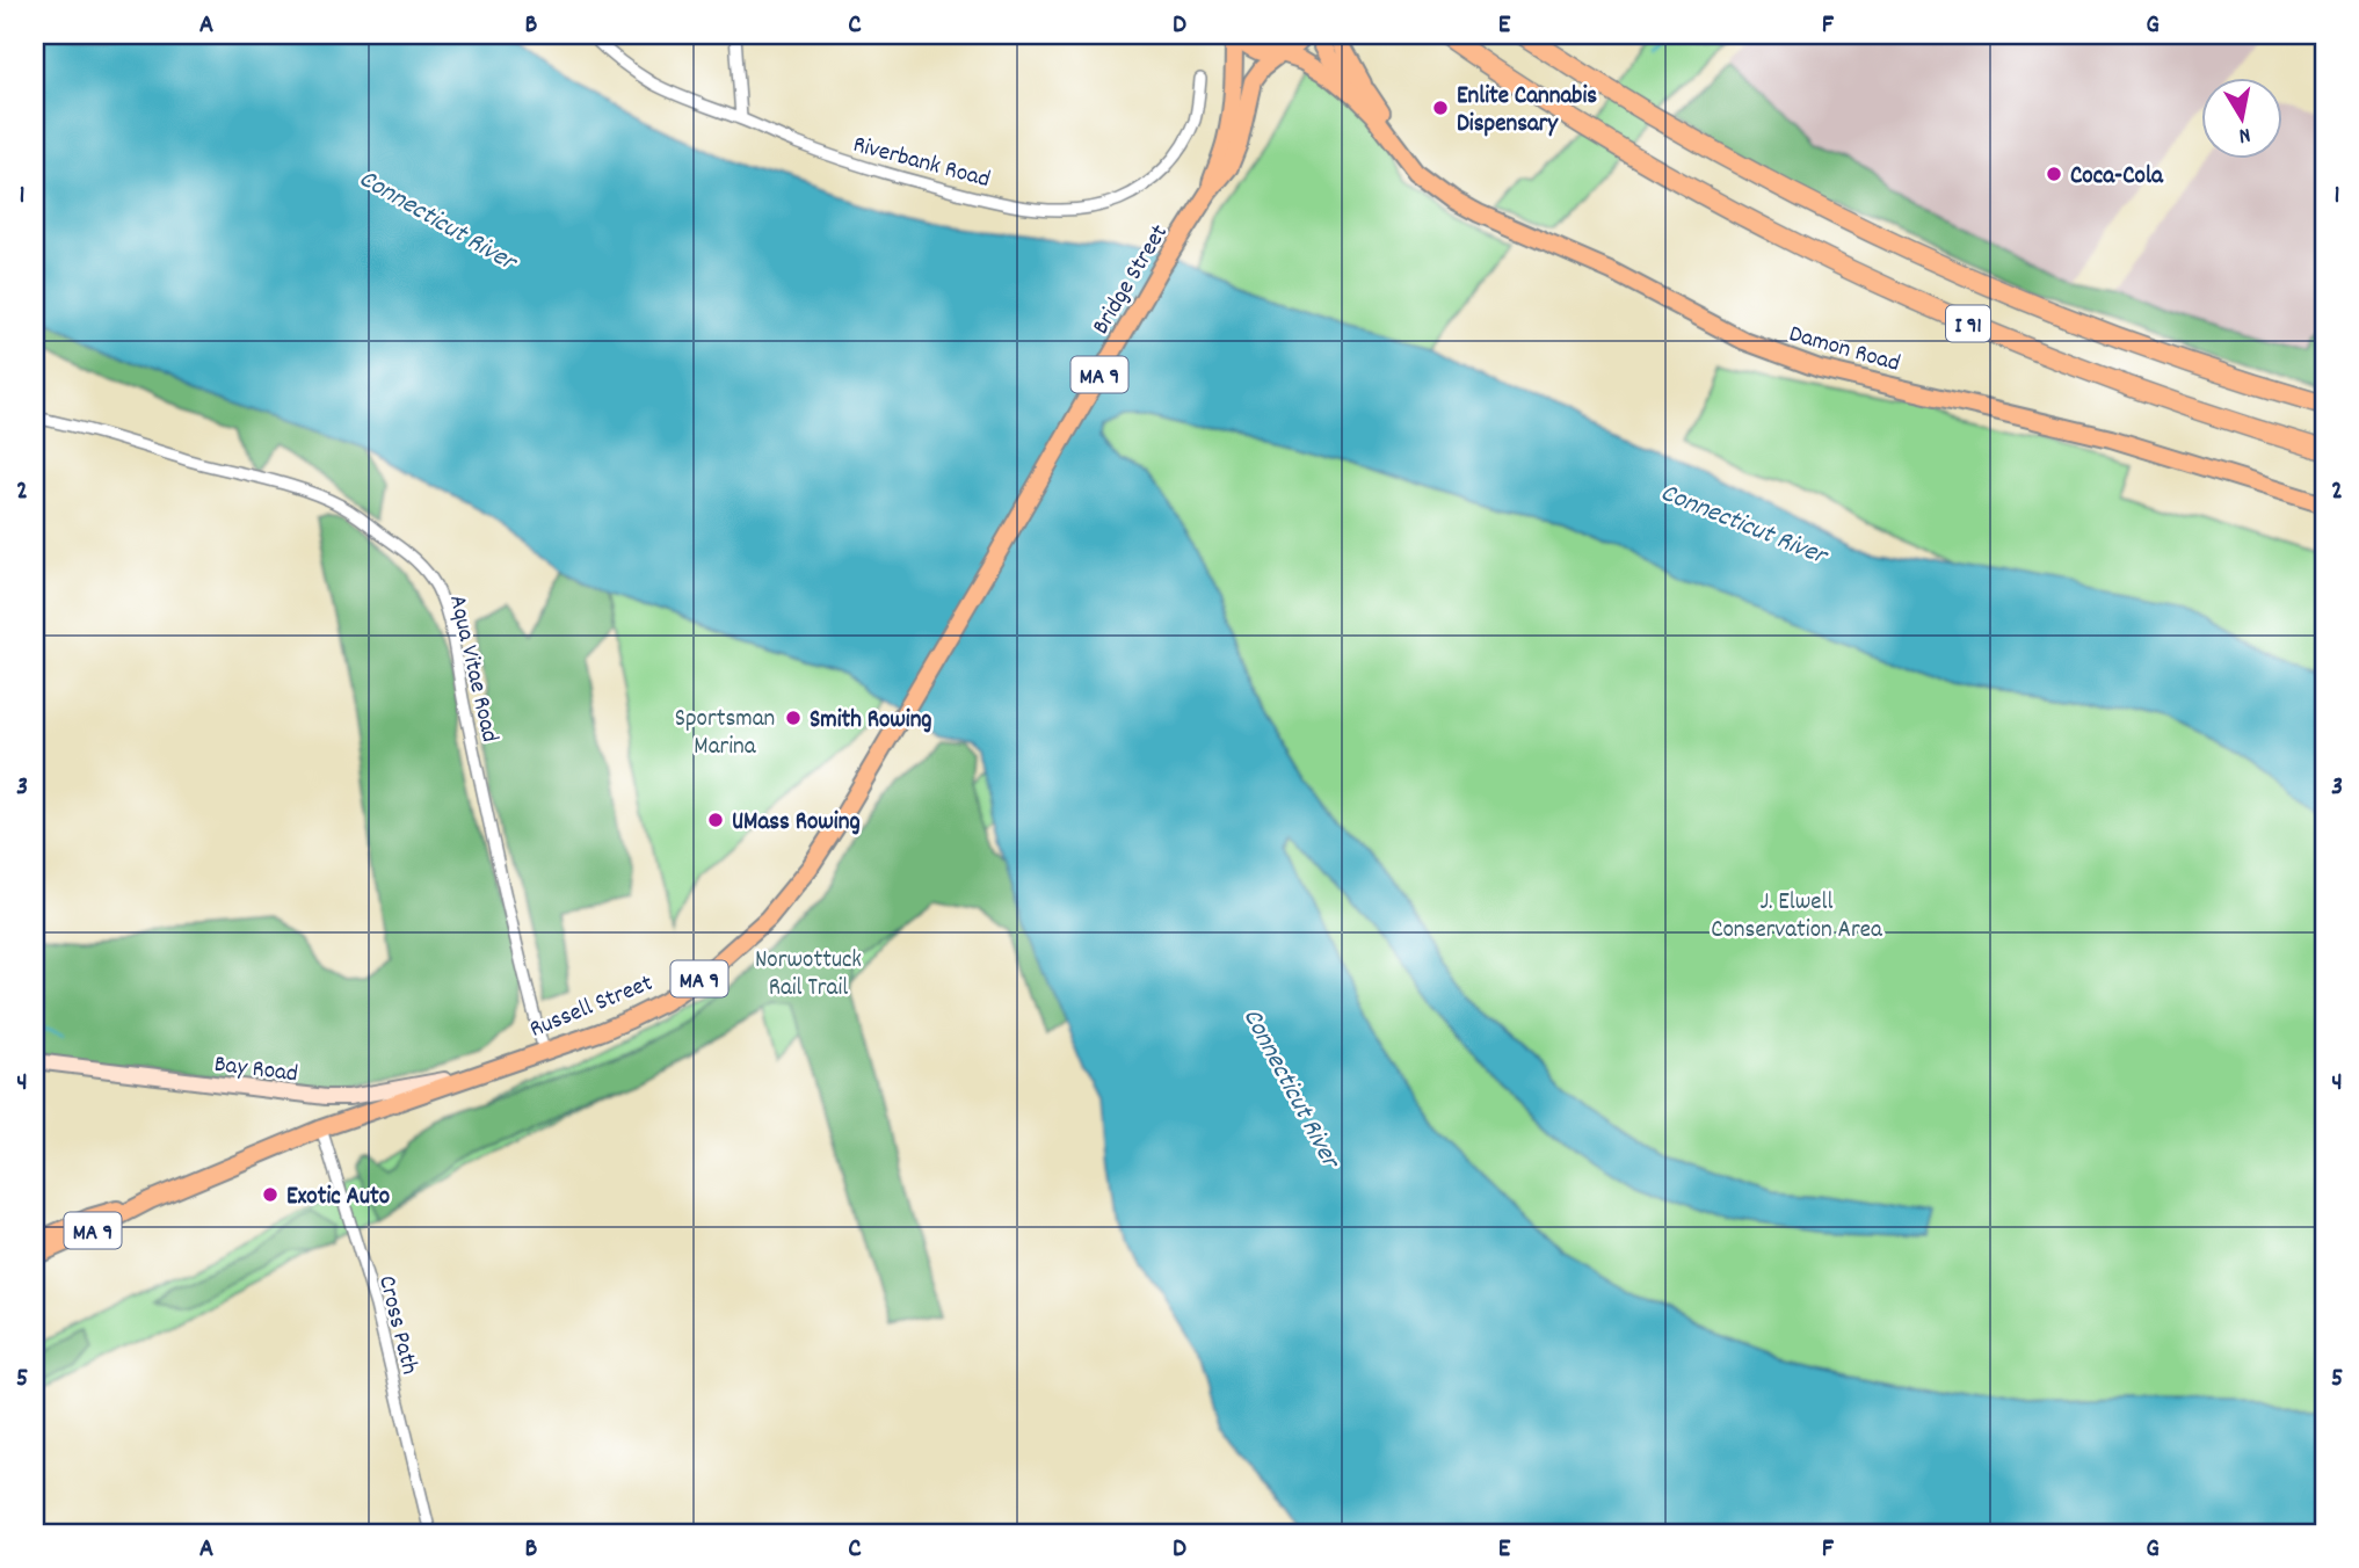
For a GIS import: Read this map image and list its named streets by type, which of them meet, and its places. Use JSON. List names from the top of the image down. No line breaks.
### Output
{"streets":{"highway":["I 91"],"main road":["Bridge Street","Damon Road","MA 9","Russell Street","Bay Road"],"street":["Riverbank Road","Aqua Vitae Road","Cross Path"]},"crossings":[["Bridge Street","Damon Road"],["Bridge Street","Russell Street"],["Aqua Vitae Road","Russell Street"],["Russell Street","Bay Road"],["Russell Street","Cross Path"]],"water":["Connecticut River"],"parks":["Sportsman Marina","J. Elwell Conservation Area","Norwottuck Rail Trail"],"places":["Enlite Cannabis Dispensary","Coca-Cola","Smith Rowing","UMass Rowing","Exotic Auto"],"north":"bottom","grid":{"columns":["A","B","C","D","E","F","G"],"rows":["1","2","3","4","5"]}}
